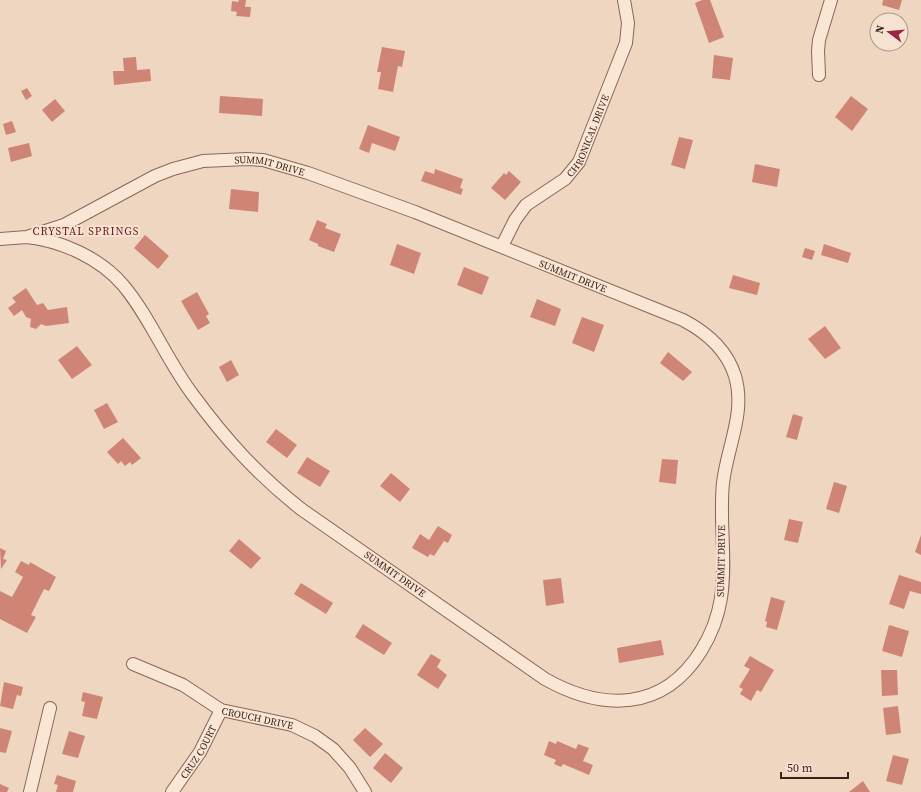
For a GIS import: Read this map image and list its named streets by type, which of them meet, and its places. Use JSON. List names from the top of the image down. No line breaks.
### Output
{"streets":{"street":["CHRONICAL DRIVE","SUMMIT DRIVE","CROUCH DRIVE","CRUZ COURT"]},"crossings":[["CHRONICAL DRIVE","SUMMIT DRIVE"],["CROUCH DRIVE","CRUZ COURT"]],"districts":["CRYSTAL SPRINGS"],"scale_bar":"50 m","north":"left"}
